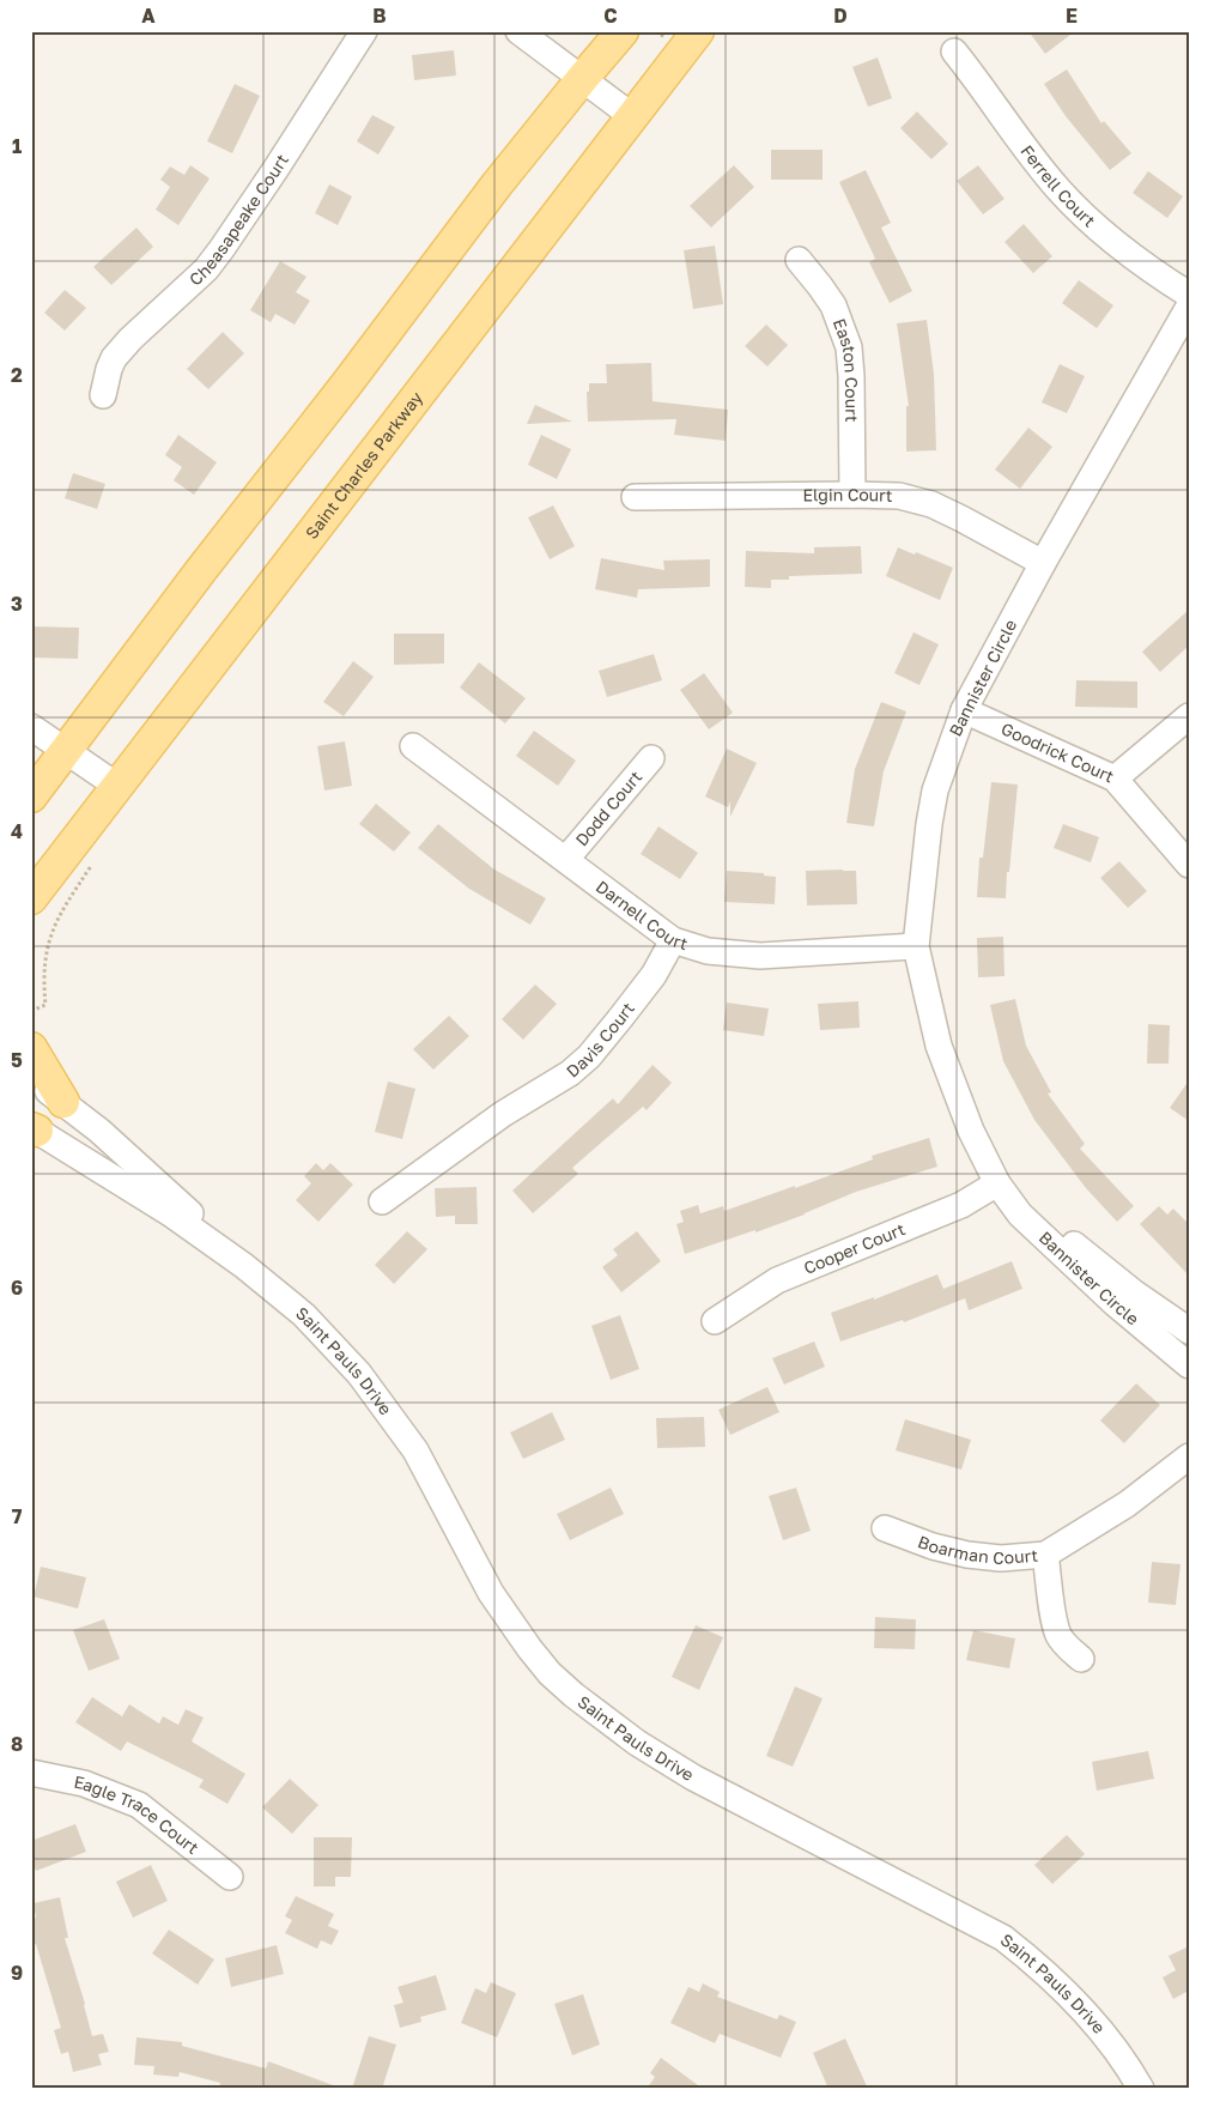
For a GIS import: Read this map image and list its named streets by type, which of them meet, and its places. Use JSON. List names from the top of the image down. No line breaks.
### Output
{"streets":{"main road":["Saint Charles Parkway"],"street":["Ferrell Court","Cheasapeake Court","Easton Court","Elgin Court","Bannister Circle","Goodrick Court","Dodd Court","Darnell Court","Davis Court","Cooper Court","Saint Pauls Drive","Boarman Court","Eagle Trace Court"]},"crossings":[["Easton Court","Elgin Court"],["Elgin Court","Bannister Circle"],["Bannister Circle","Goodrick Court"],["Bannister Circle","Darnell Court"],["Bannister Circle","Cooper Court"],["Dodd Court","Darnell Court"],["Darnell Court","Davis Court"]],"grid":{"columns":["A","B","C","D","E"],"rows":["1","2","3","4","5","6","7","8","9"]}}
